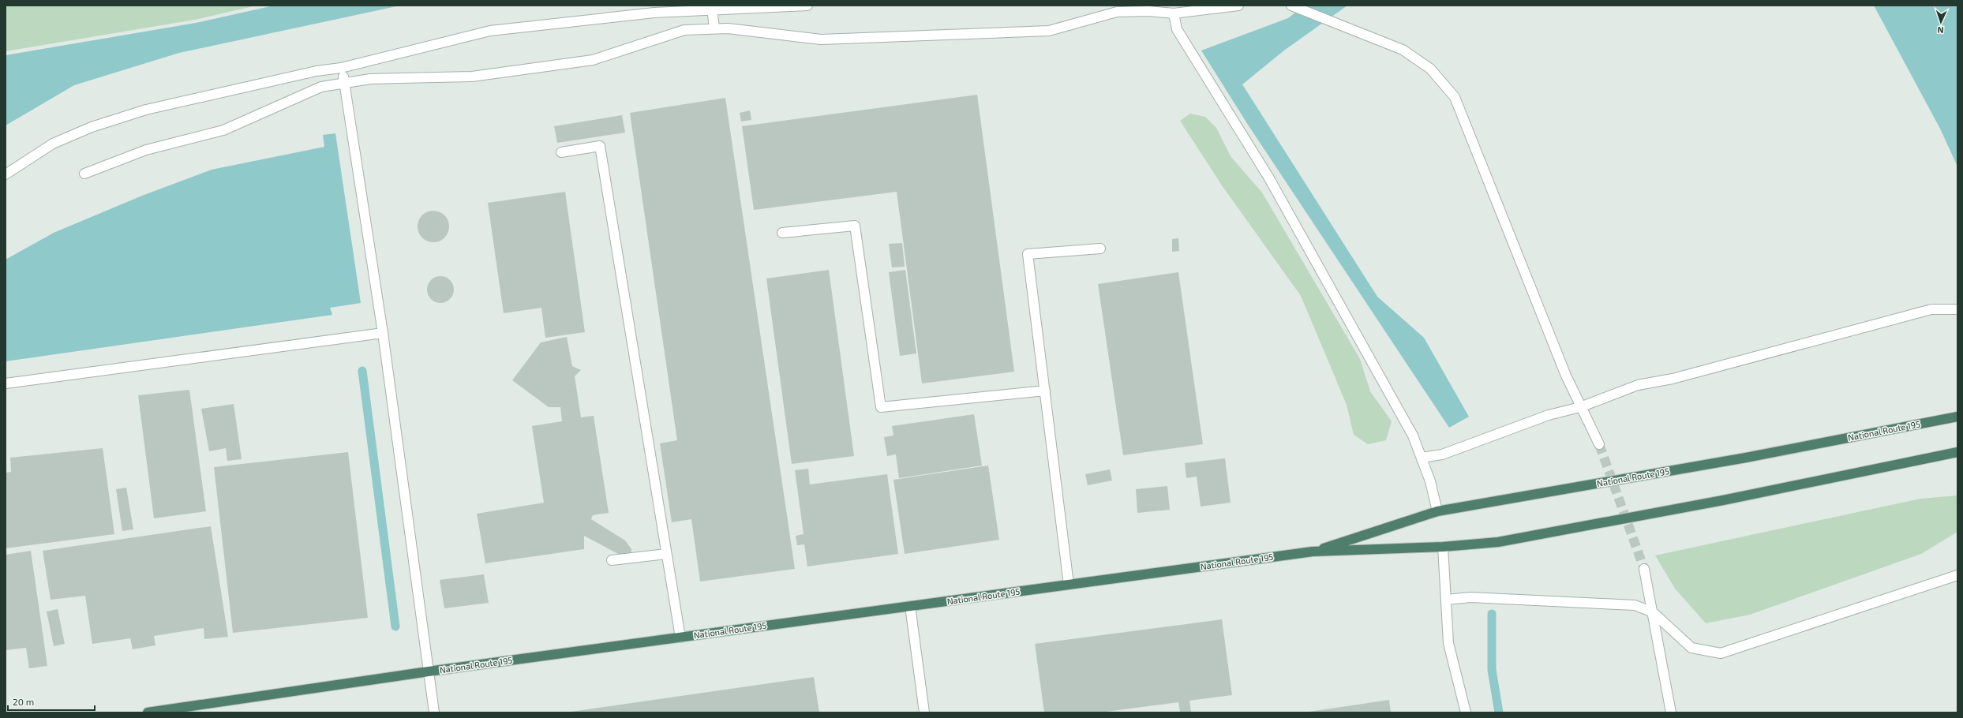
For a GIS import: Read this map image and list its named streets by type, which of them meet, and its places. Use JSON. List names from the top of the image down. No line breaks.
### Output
{"streets":{"highway":["National Route 195"]},"scale_bar":"20 m","north":"bottom"}
